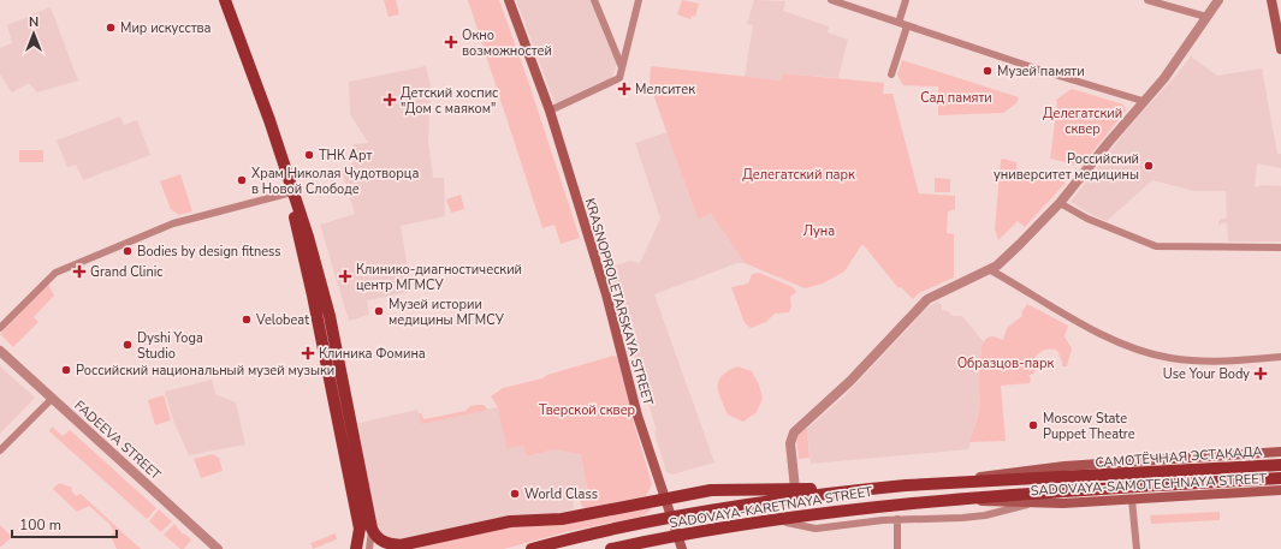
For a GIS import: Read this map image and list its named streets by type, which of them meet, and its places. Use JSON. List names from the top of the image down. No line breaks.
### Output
{"streets":{"main road":["KRASNOPROLETARSKAYA STREET","САМОТЁЧНАЯ ЭСТАКАДА","SADOVAYA-SAMOTECHNAYA STREET","SADOVAYA-KARETNAYA STREET"],"street":["FADEEVA STREET"]},"crossings":[["KRASNOPROLETARSKAYA STREET","SADOVAYA-KARETNAYA STREET"],["САМОТЁЧНАЯ ЭСТАКАДА","SADOVAYA-SAMOTECHNAYA STREET"],["САМОТЁЧНАЯ ЭСТАКАДА","SADOVAYA-KARETNAYA STREET"],["SADOVAYA-SAMOTECHNAYA STREET","SADOVAYA-KARETNAYA STREET"]],"parks":["Сад памяти","Делегатский сквер","Делегатский парк","Луна","Образцов-парк","Тверской сквер"],"places":{"other":["Мир искусства","Музей памяти","ТНК Арт","Российский университет медицины","Храм Николая Чудотворца в Новой Слободе","Bodies by design fitness","Музей истории медицины МГМСУ","Velobeat","Dyshi Yoga Studio","Российский национальный музей музыки","Moscow State Puppet Theatre","World Class"],"health":["Окно возможностей","Мелситек","Детский хоспис \"Дом с маяком\"","Grand Clinic","Клинико-диагностический центр МГМСУ","Клиника Фомина","Use Your Body"]},"scale_bar":"100 m","north":"top"}
